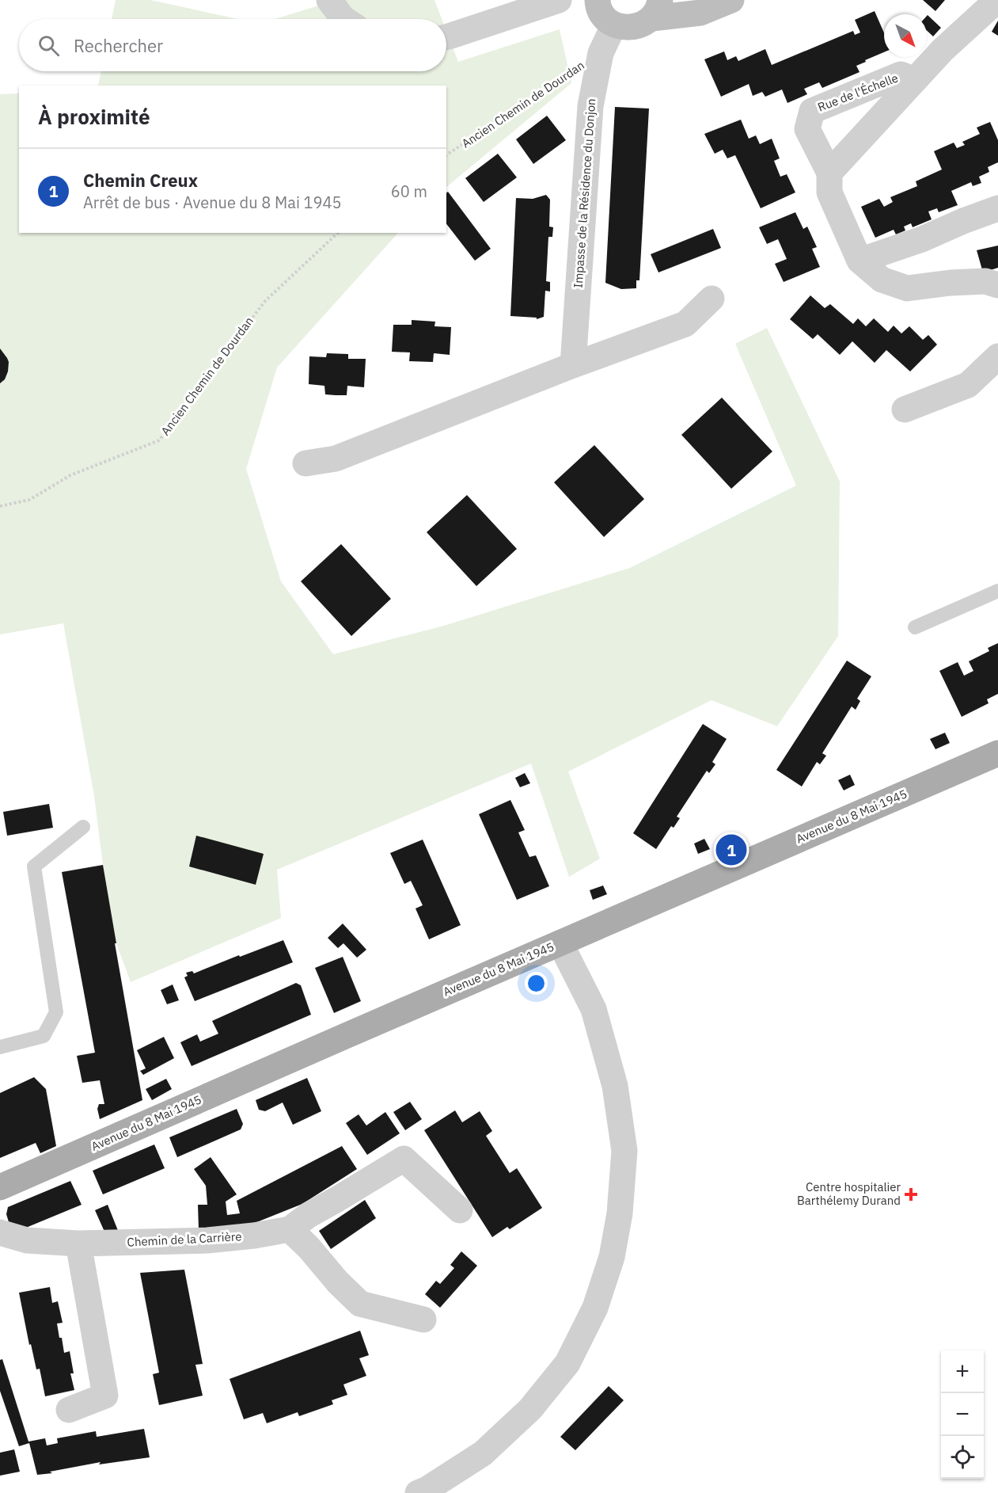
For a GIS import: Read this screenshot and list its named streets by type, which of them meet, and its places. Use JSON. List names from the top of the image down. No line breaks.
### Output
{"streets":{"main road":["Avenue du 8 Mai 1945"],"street":["Rue de l'Échelle","Impasse de la Résidence du Donjon","Chemin de la Carrière"],"path":["Ancien Chemin de Dourdan"]},"crossings":[["Ancien Chemin de Dourdan","Impasse de la Résidence du Donjon"]],"places":{"health":["Centre hospitalier Barthélemy Durand"]},"north":"bottom right","page":{"search":"Rechercher","heading":"À proximité","list":[{"mark":"1","name":"Chemin Creux","note":"Arrêt de bus · Avenue du 8 Mai 1945","value":"60 m"}],"pins":"1","map_buttons":["+","−"]}}
